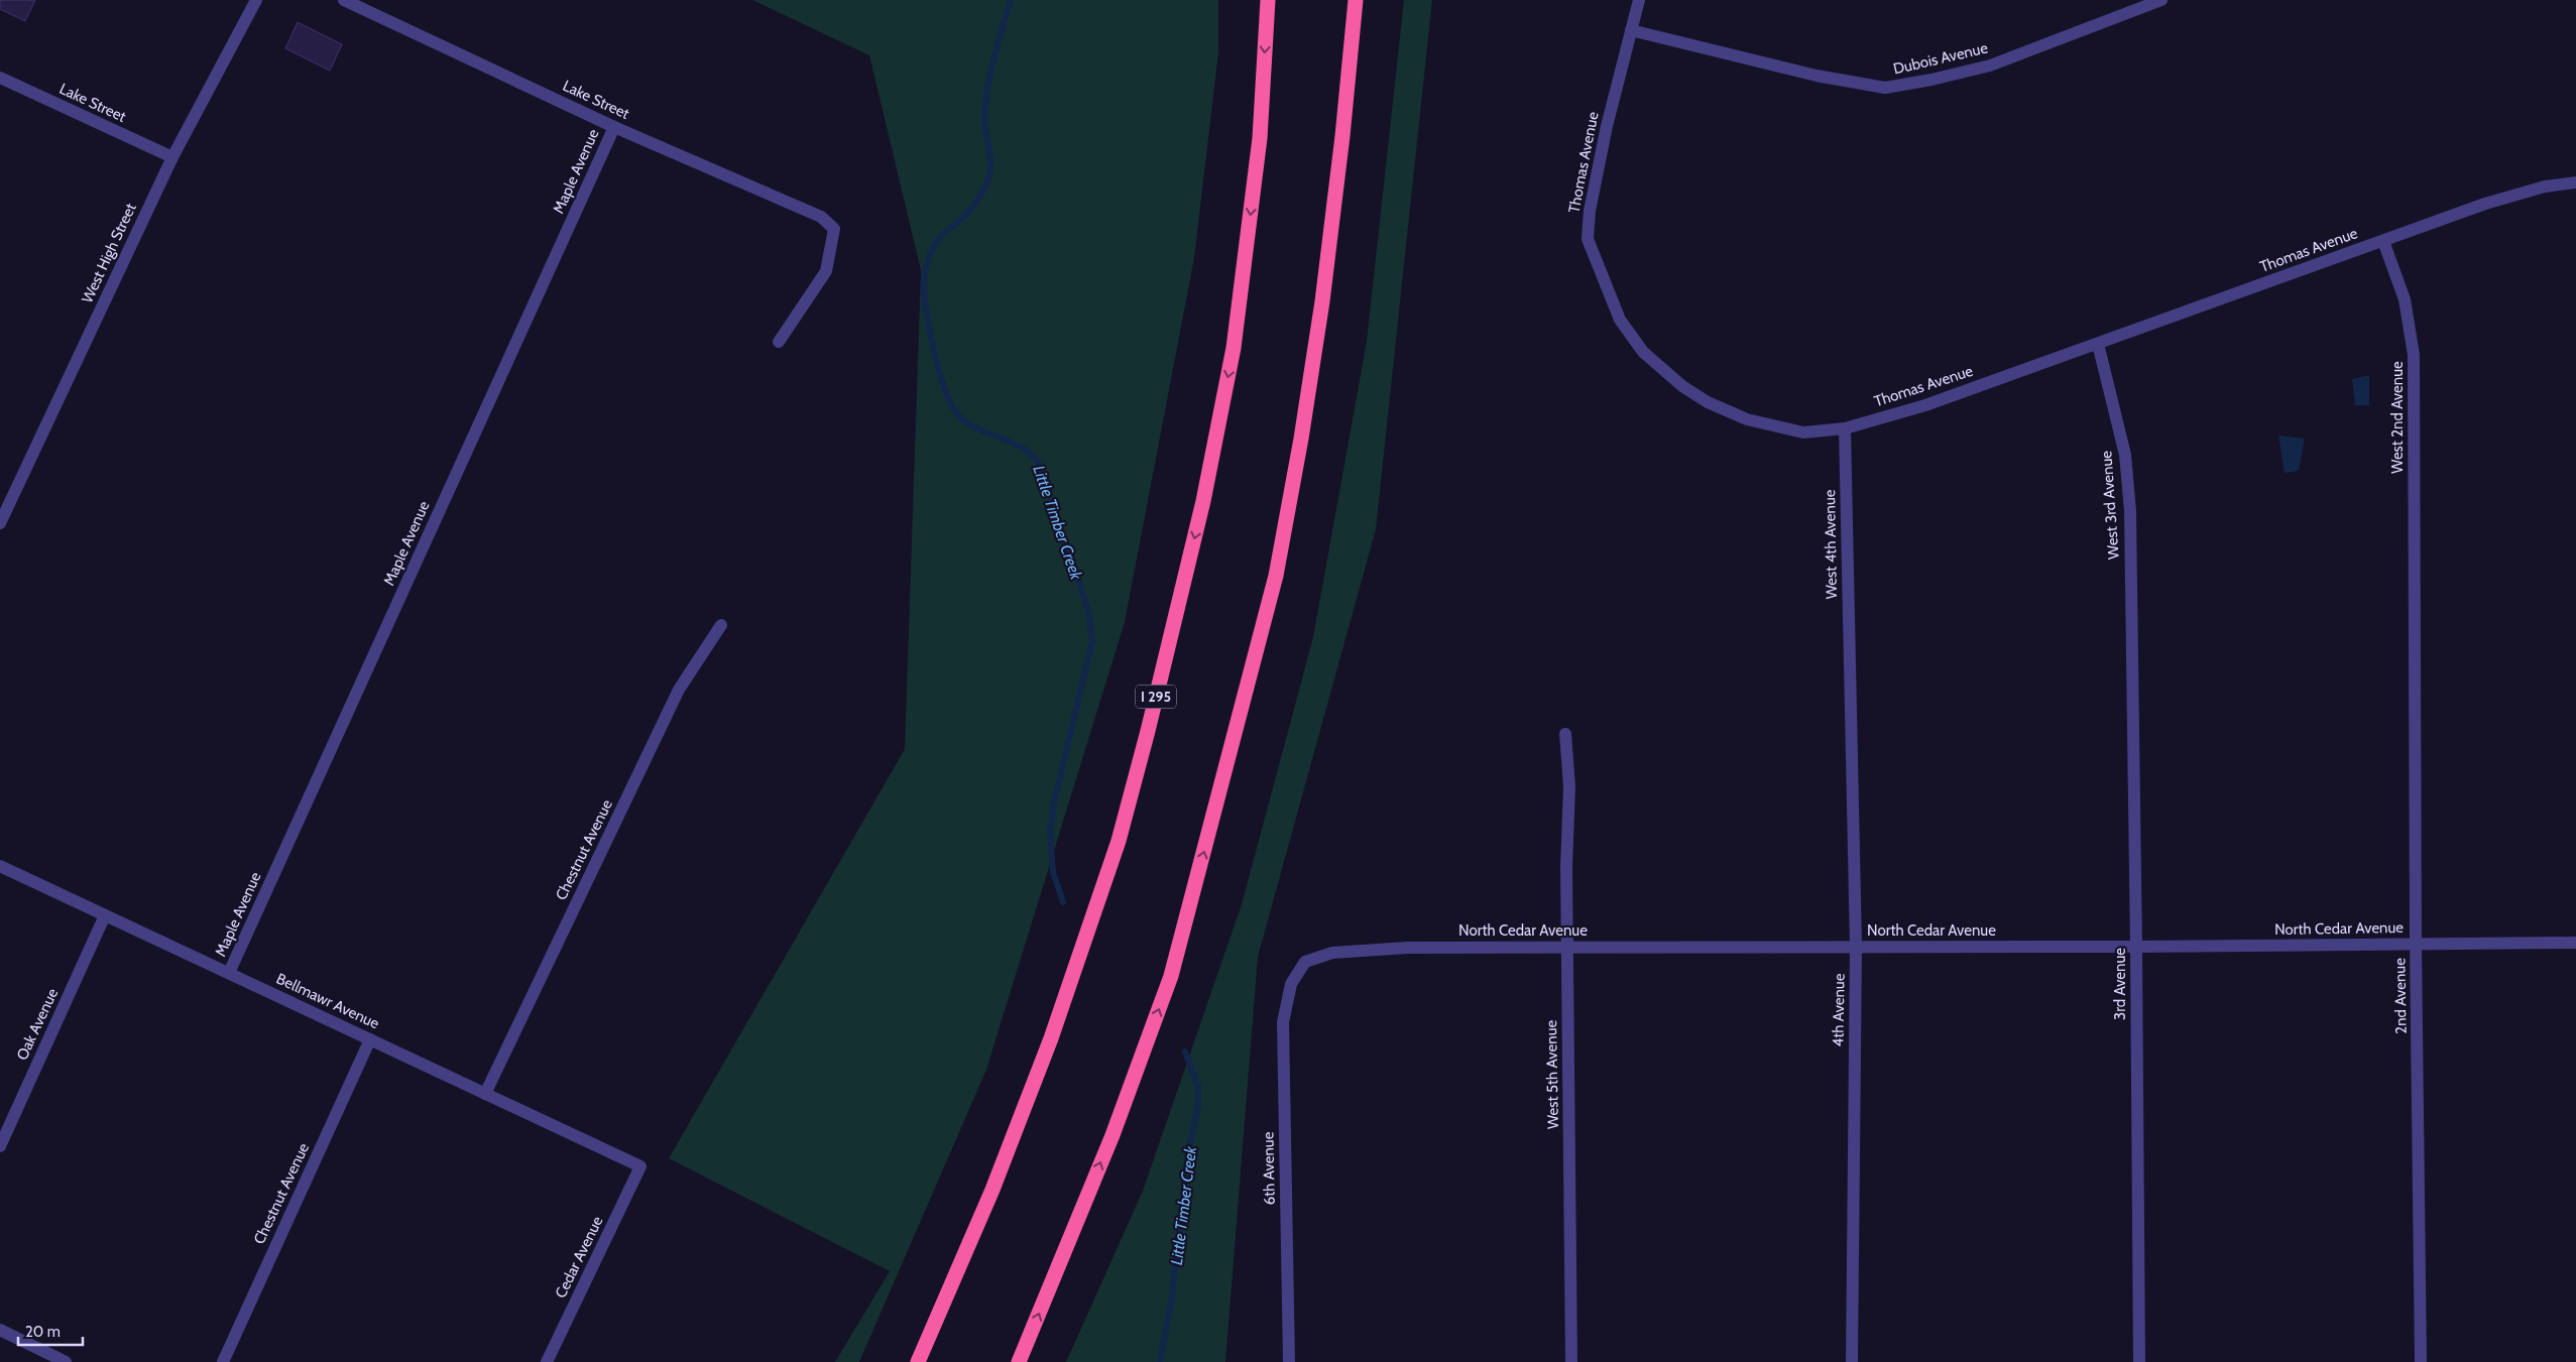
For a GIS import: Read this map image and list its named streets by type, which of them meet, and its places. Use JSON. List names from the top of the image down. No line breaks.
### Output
{"streets":{"highway":["I 295"],"street":["Dubois Avenue","Lake Street","Thomas Avenue","Maple Avenue","West High Street","West 2nd Avenue","West 3rd Avenue","West 4th Avenue","Chestnut Avenue","North Cedar Avenue","3rd Avenue","2nd Avenue","Bellmawr Avenue","4th Avenue","Oak Avenue","West 5th Avenue","6th Avenue","Cedar Avenue"]},"crossings":[["Dubois Avenue","Thomas Avenue"],["Lake Street","Maple Avenue"],["Lake Street","West High Street"],["Thomas Avenue","West 2nd Avenue"],["Thomas Avenue","West 3rd Avenue"],["Thomas Avenue","West 4th Avenue"],["Maple Avenue","Bellmawr Avenue"],["West 2nd Avenue","2nd Avenue"],["West 3rd Avenue","3rd Avenue"],["West 4th Avenue","4th Avenue"],["Chestnut Avenue","Bellmawr Avenue"],["North Cedar Avenue","3rd Avenue"],["North Cedar Avenue","2nd Avenue"],["North Cedar Avenue","4th Avenue"],["North Cedar Avenue","West 5th Avenue"],["North Cedar Avenue","6th Avenue"],["Bellmawr Avenue","Oak Avenue"],["Bellmawr Avenue","Cedar Avenue"]],"water":["Little Timber Creek"],"scale_bar":"20 m"}
